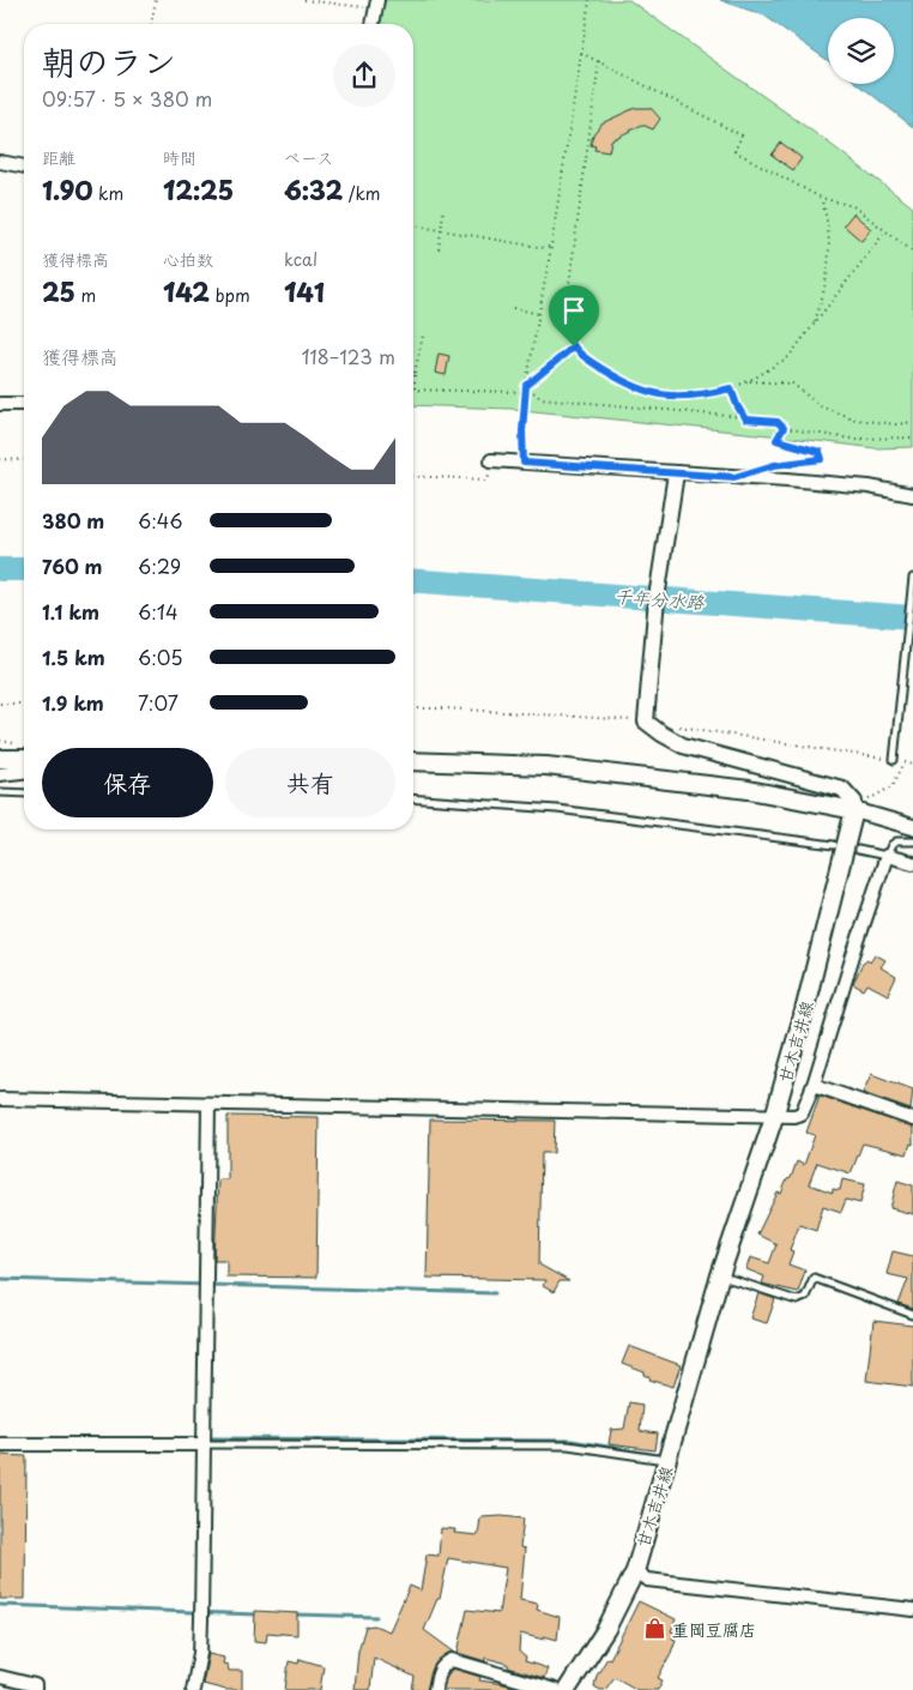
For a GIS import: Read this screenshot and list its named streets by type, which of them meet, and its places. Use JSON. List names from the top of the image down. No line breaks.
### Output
{"streets":{"main road":["甘木吉井線"]},"water":["千年分水路"],"places":{"shop":["重岡豆腐店"]},"page":{"heading":["朝のラン","09:57 · 5 × 380 m"],"stats":[["距離","1.90 km"],["時間","12:25"],["ペース","6:32 /km"],["獲得標高","25 m"],["心拍数","142 bpm"],["kcal","141"]],"chart":["獲得標高","118–123 m"],"list":[{"name":"380 m","note":"6:46"},{"name":"760 m","note":"6:29"},{"name":"1.1 km","note":"6:14"},{"name":"1.5 km","note":"6:05"},{"name":"1.9 km","note":"7:07"}],"buttons":["保存","共有"]}}
